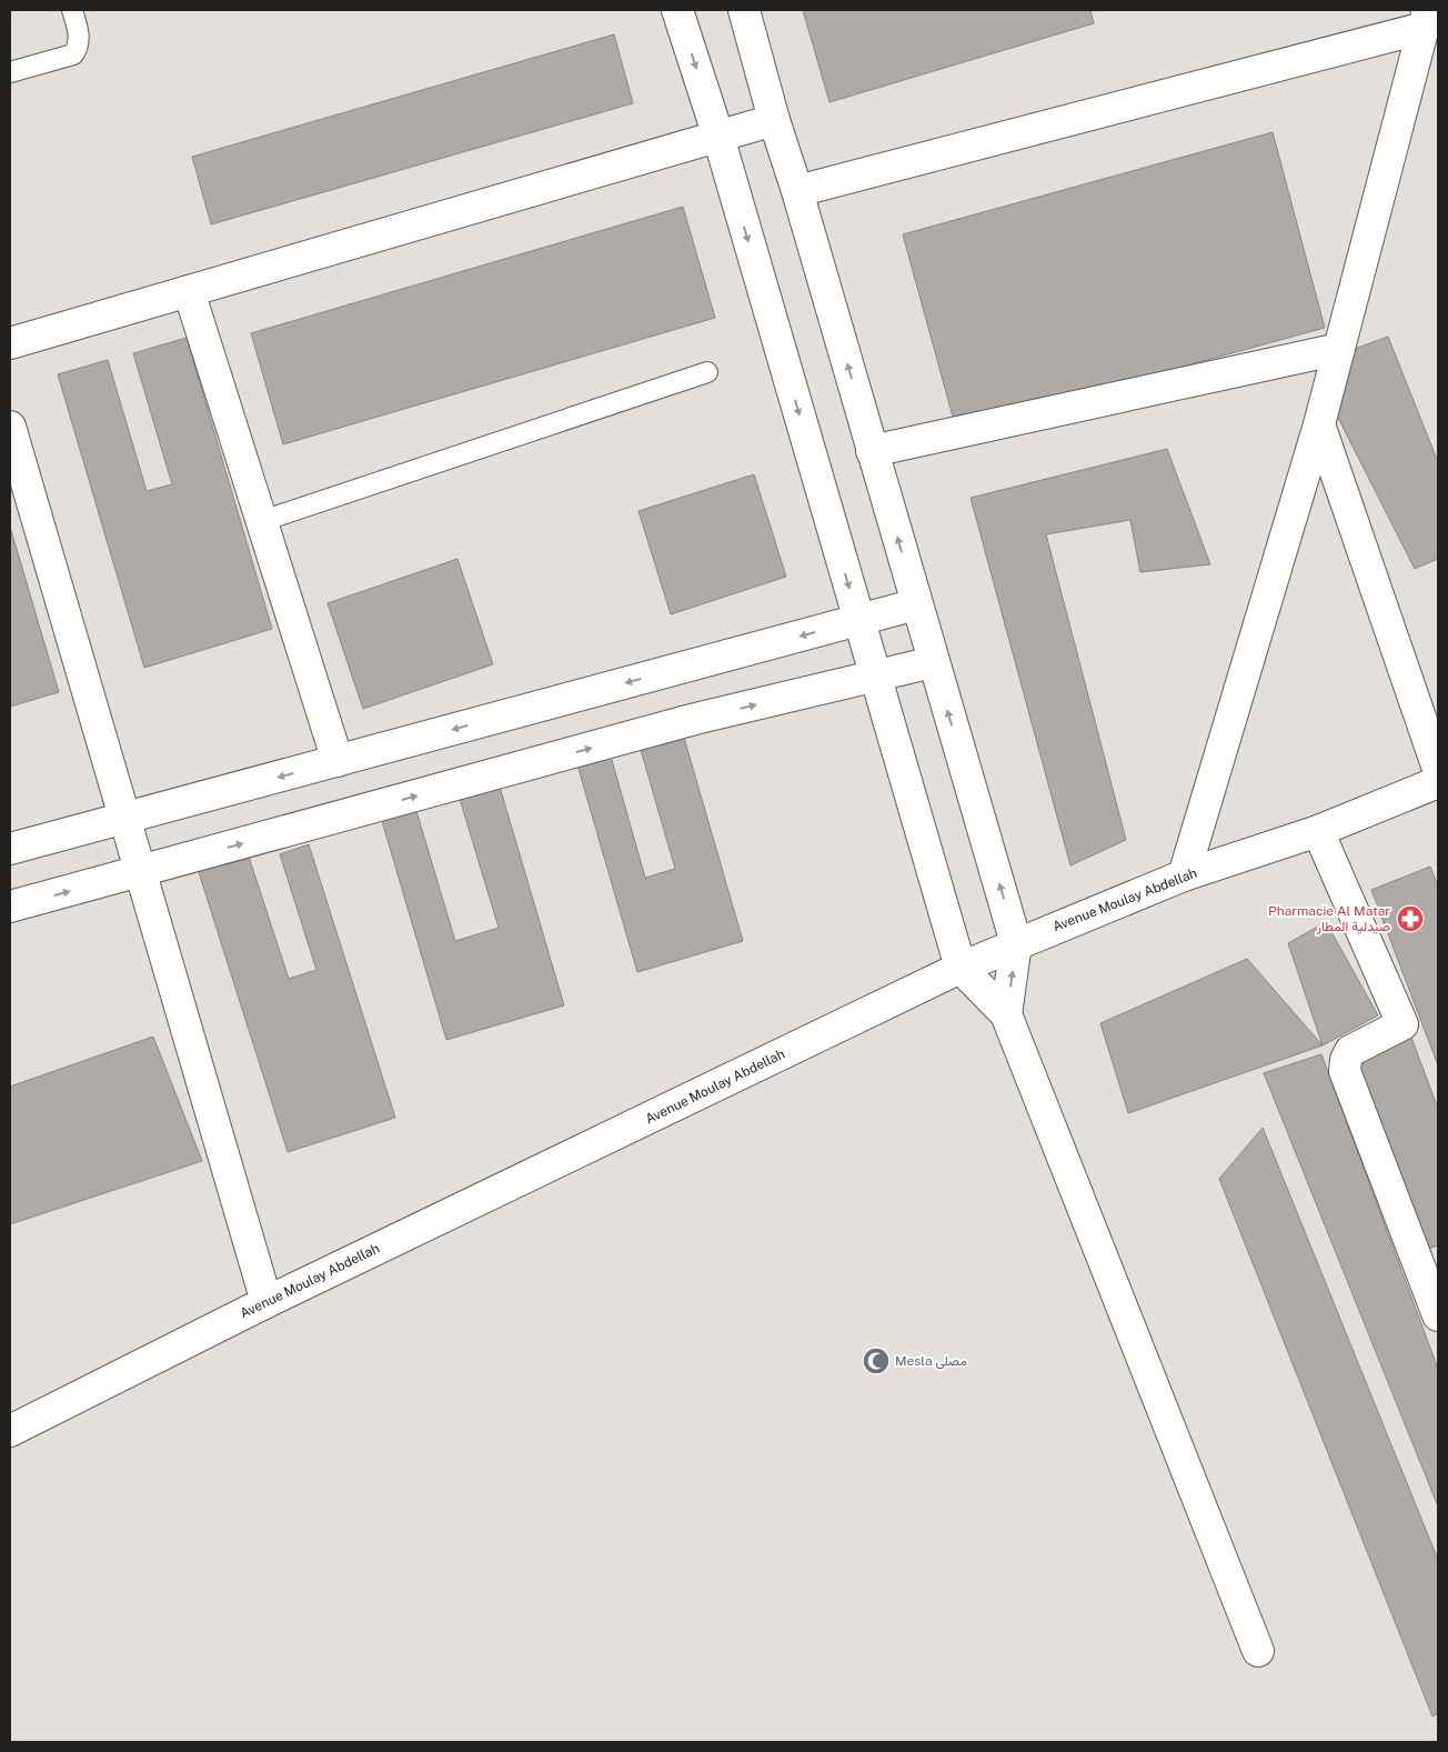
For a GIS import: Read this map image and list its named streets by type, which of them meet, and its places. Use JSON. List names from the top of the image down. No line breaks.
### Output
{"streets":{"street":["Avenue Moulay Abdellah"]},"places":{"pharmacy":["Pharmacie Al Matar صيدلية المطار"],"mosque":["Mesla مصلى"]}}
